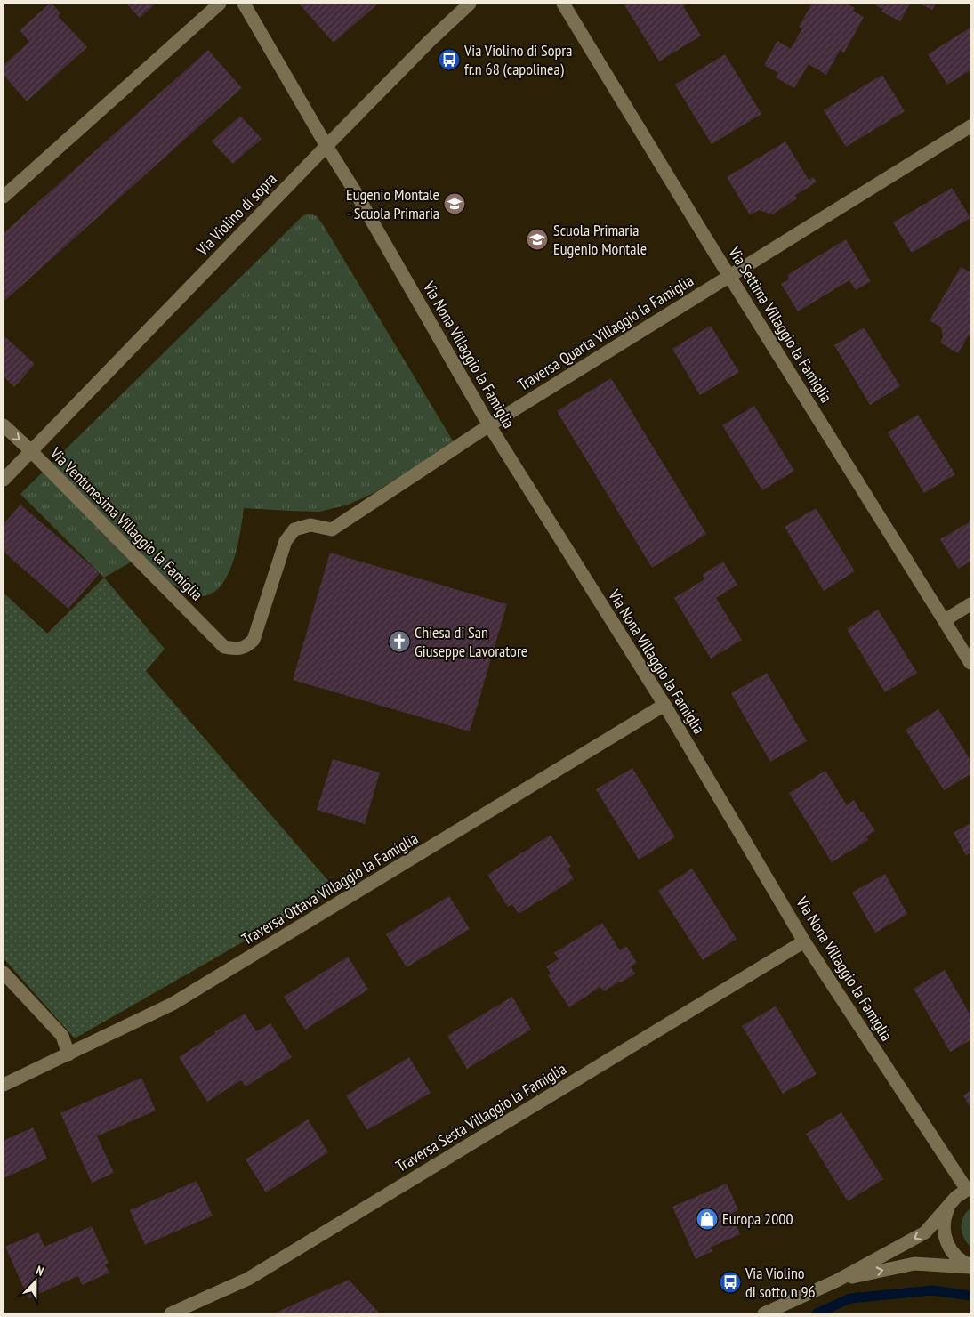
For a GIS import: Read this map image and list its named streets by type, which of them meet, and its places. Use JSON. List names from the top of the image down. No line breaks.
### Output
{"streets":{"street":["Via Violino di sopra","Via Settima Villaggio la Famiglia","Traversa Quarta Villaggio la Famiglia","Via Nona Villaggio la Famiglia","Via Ventunesima Villaggio la Famiglia","Traversa Ottava Villaggio la Famiglia","Traversa Sesta Villaggio la Famiglia"]},"crossings":[["Via Violino di sopra","Via Nona Villaggio la Famiglia"],["Via Violino di sopra","Via Ventunesima Villaggio la Famiglia"],["Via Settima Villaggio la Famiglia","Traversa Quarta Villaggio la Famiglia"],["Traversa Quarta Villaggio la Famiglia","Via Nona Villaggio la Famiglia"],["Traversa Quarta Villaggio la Famiglia","Via Ventunesima Villaggio la Famiglia"],["Via Nona Villaggio la Famiglia","Traversa Ottava Villaggio la Famiglia"],["Via Nona Villaggio la Famiglia","Traversa Sesta Villaggio la Famiglia"]],"places":{"bus stop":["Via Violino di Sopra fr.n 68 (capolinea)","Via Violino di sotto n 96"],"school or university":["Eugenio Montale - Scuola Primaria","Scuola Primaria Eugenio Montale"],"church":["Chiesa di San Giuseppe Lavoratore"],"shop":["Europa 2000"]},"north":"top"}
